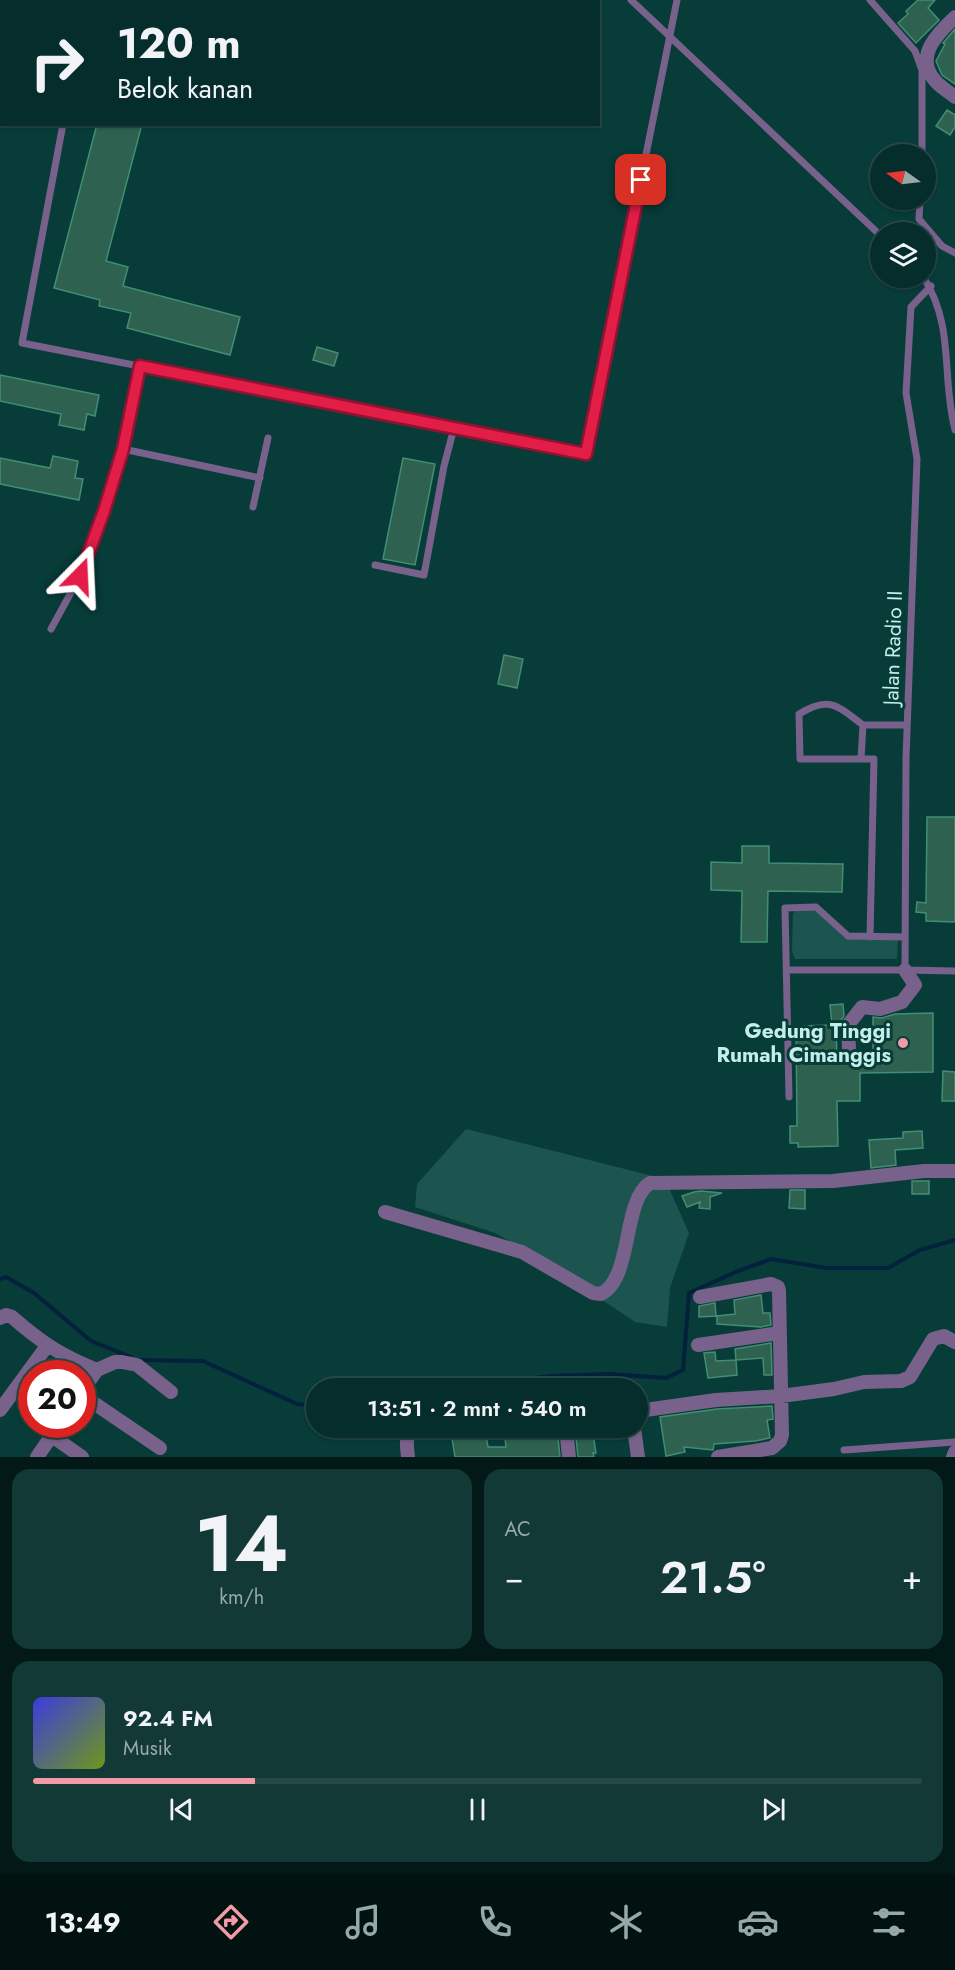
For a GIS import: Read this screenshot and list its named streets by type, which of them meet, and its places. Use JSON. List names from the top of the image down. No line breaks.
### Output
{"streets":{"lane":["Jalan Radio II"]},"places":["Gedung Tinggi Rumah Cimanggis"],"north":"left","page":{"turn":["120 m","Belok kanan"],"limit":"20","trip":"13:51 · 2 mnt · 540 m","tile":[["14","km/h"],"AC"],"heat":["−","21.5°","+"],"song":["92.4 FM","Musik"],"tabs":"13:49"}}
